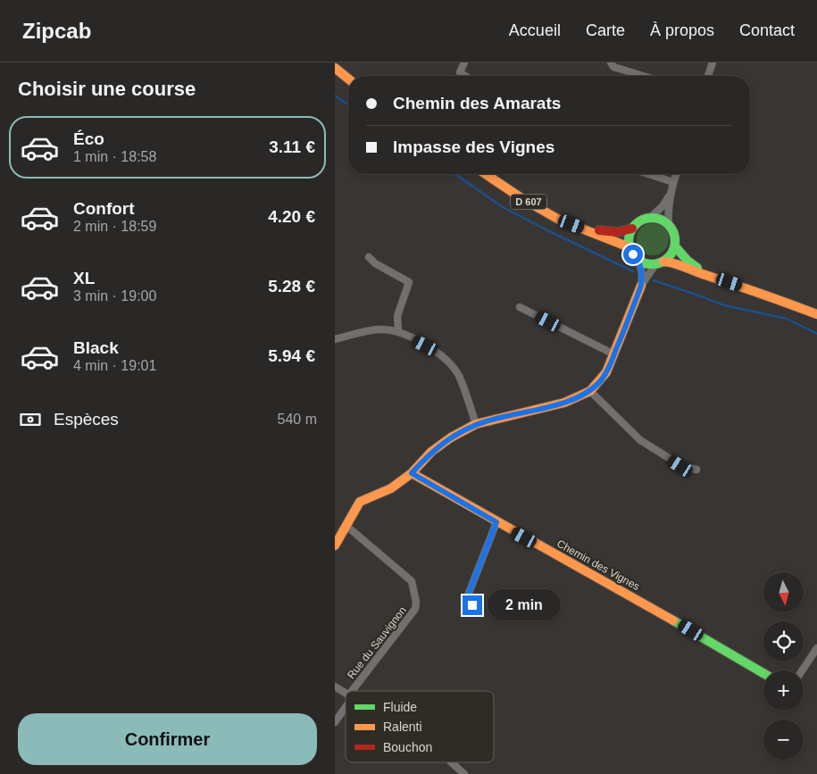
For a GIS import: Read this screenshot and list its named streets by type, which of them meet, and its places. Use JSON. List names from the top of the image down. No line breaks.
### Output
{"streets":{"street":["D 607","Chemin des Vignes","Rue du Sauvignon"]},"legend":["Fluide","Ralenti","Bouchon"],"north":"bottom","page":{"header":"Zipcab","nav":["Accueil","Carte","À propos","Contact"],"heading":"Choisir une course","banner":["Chemin des Amarats","Impasse des Vignes"],"list":[{"name":"Éco","note":"1 min · 18:58","value":"3.11 €"},{"name":"Confort","note":"2 min · 18:59","value":"4.20 €"},{"name":"XL","note":"3 min · 19:00","value":"5.28 €"},{"name":"Black","note":"4 min · 19:01","value":"5.94 €"}],"pay":["Espèces","540 m"],"map_buttons":["+","−"],"bubble":"2 min","buttons":"Confirmer"}}
